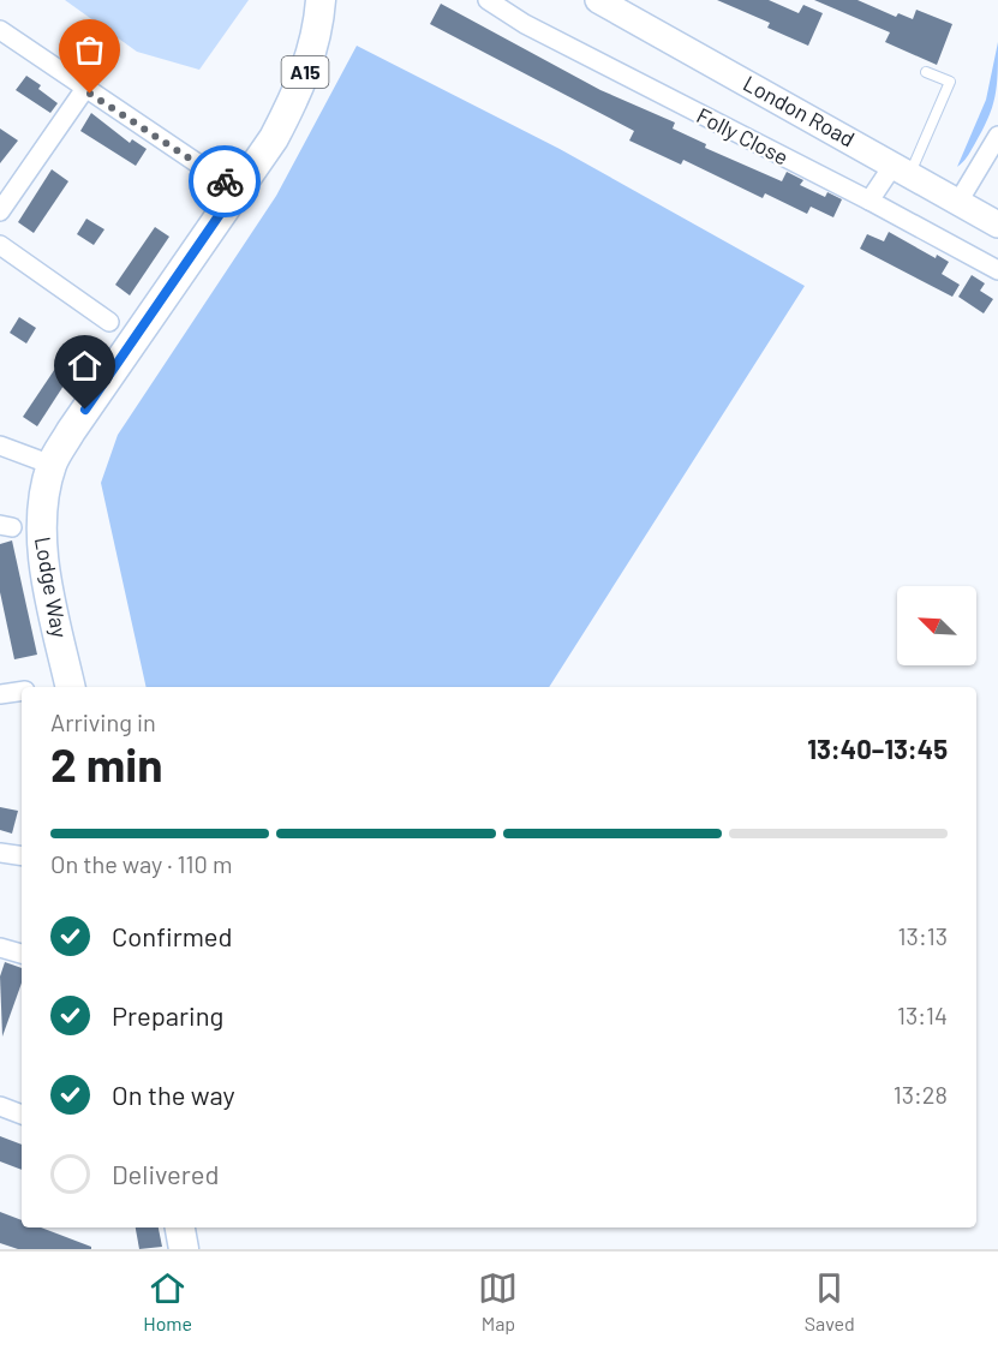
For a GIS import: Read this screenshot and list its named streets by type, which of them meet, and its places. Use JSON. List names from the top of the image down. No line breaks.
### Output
{"streets":{"main road":["A15","London Road","Lodge Way"],"street":["Folly Close"]},"north":"top left","page":{"heading":["2 min","Arriving in","13:40–13:45"],"bar":"On the way · 110 m","list":[["Confirmed","13:13"],["Preparing","13:14"],["On the way","13:28"],"Delivered"],"tabs":["Home","Map","Saved"]}}
